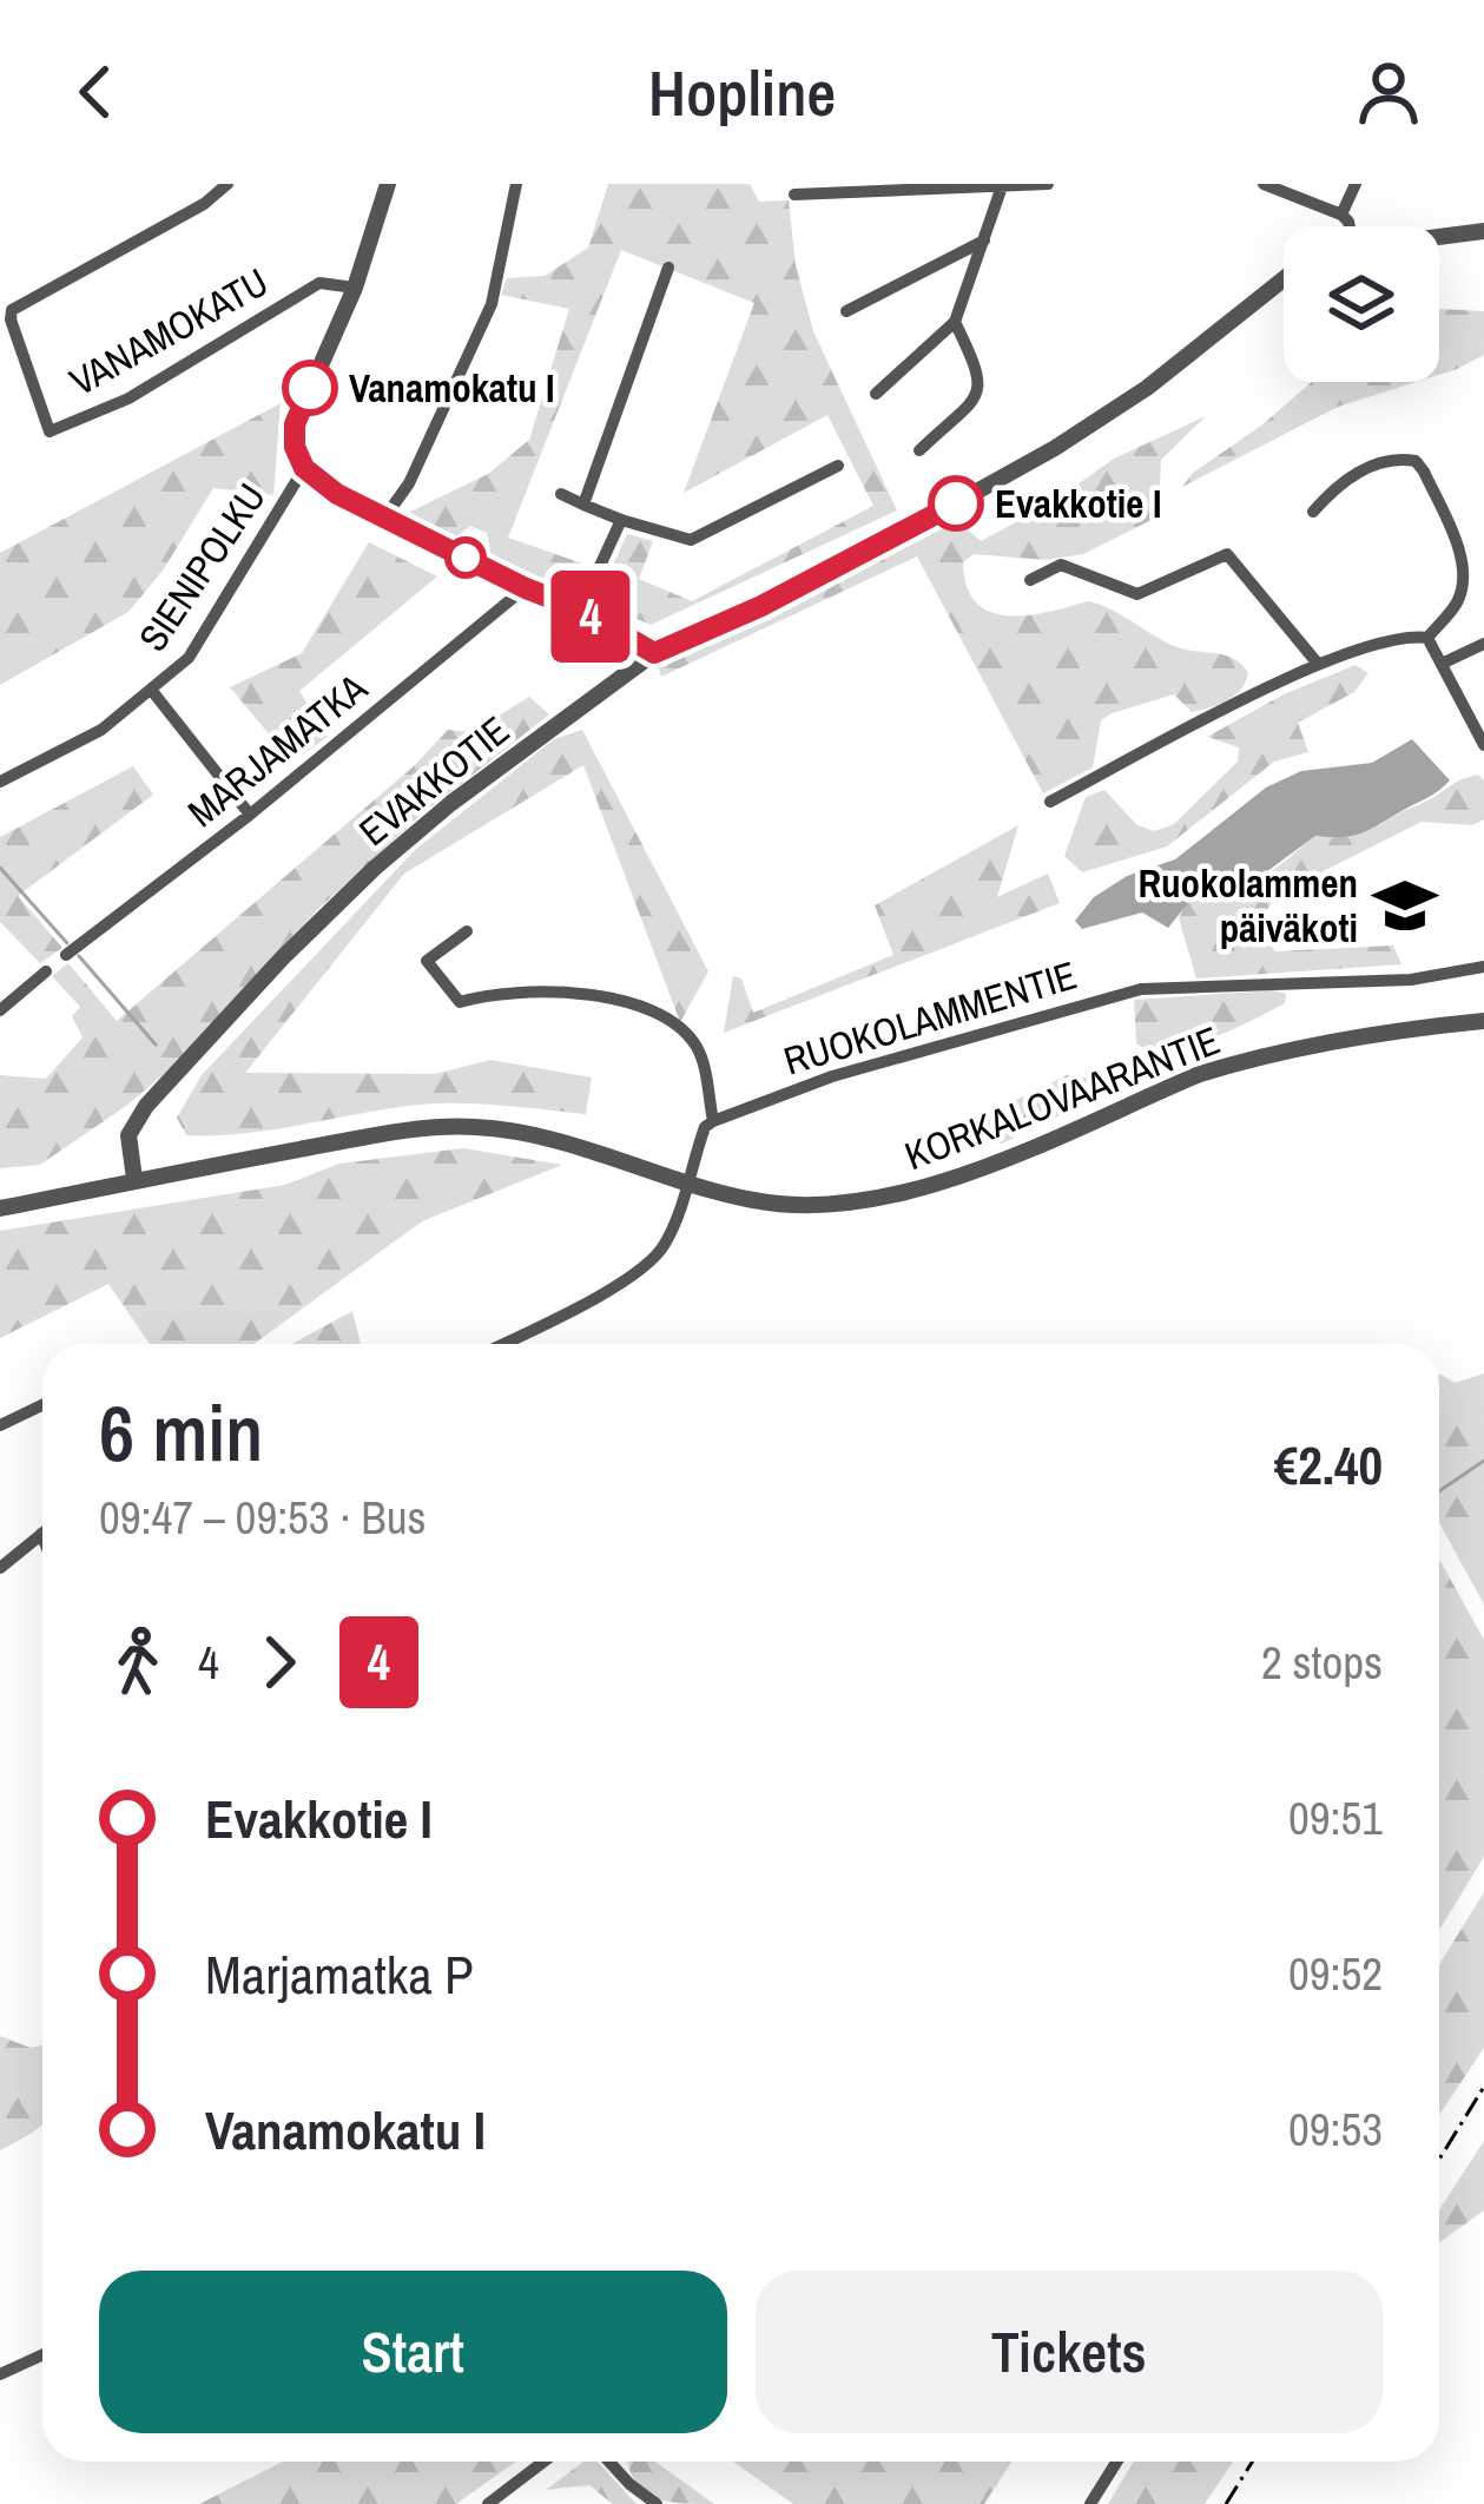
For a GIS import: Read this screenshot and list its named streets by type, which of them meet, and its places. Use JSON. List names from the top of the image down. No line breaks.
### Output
{"streets":{"street":["VANAMOKATU","SIENIPOLKU","MARJAMATKA","EVAKKOTIE","RUOKOLAMMENTIE","KORKALOVAARANTIE"]},"crossings":[["EVAKKOTIE","KORKALOVAARANTIE"]],"places":{"other":["Vanamokatu I","Evakkotie I"],"school or university":["Ruokolammen päiväkoti"]},"lines":["bus line 4"],"page":{"header":"Hopline","on_map":"4","heading":["6 min","09:47 – 09:53 · Bus","€2.40"],"legs":["4","4","2 stops"],"list":[{"name":"Evakkotie I","value":"09:51"},{"name":"Marjamatka P","value":"09:52"},{"name":"Vanamokatu I","value":"09:53"}],"buttons":["Start","Tickets"]}}
